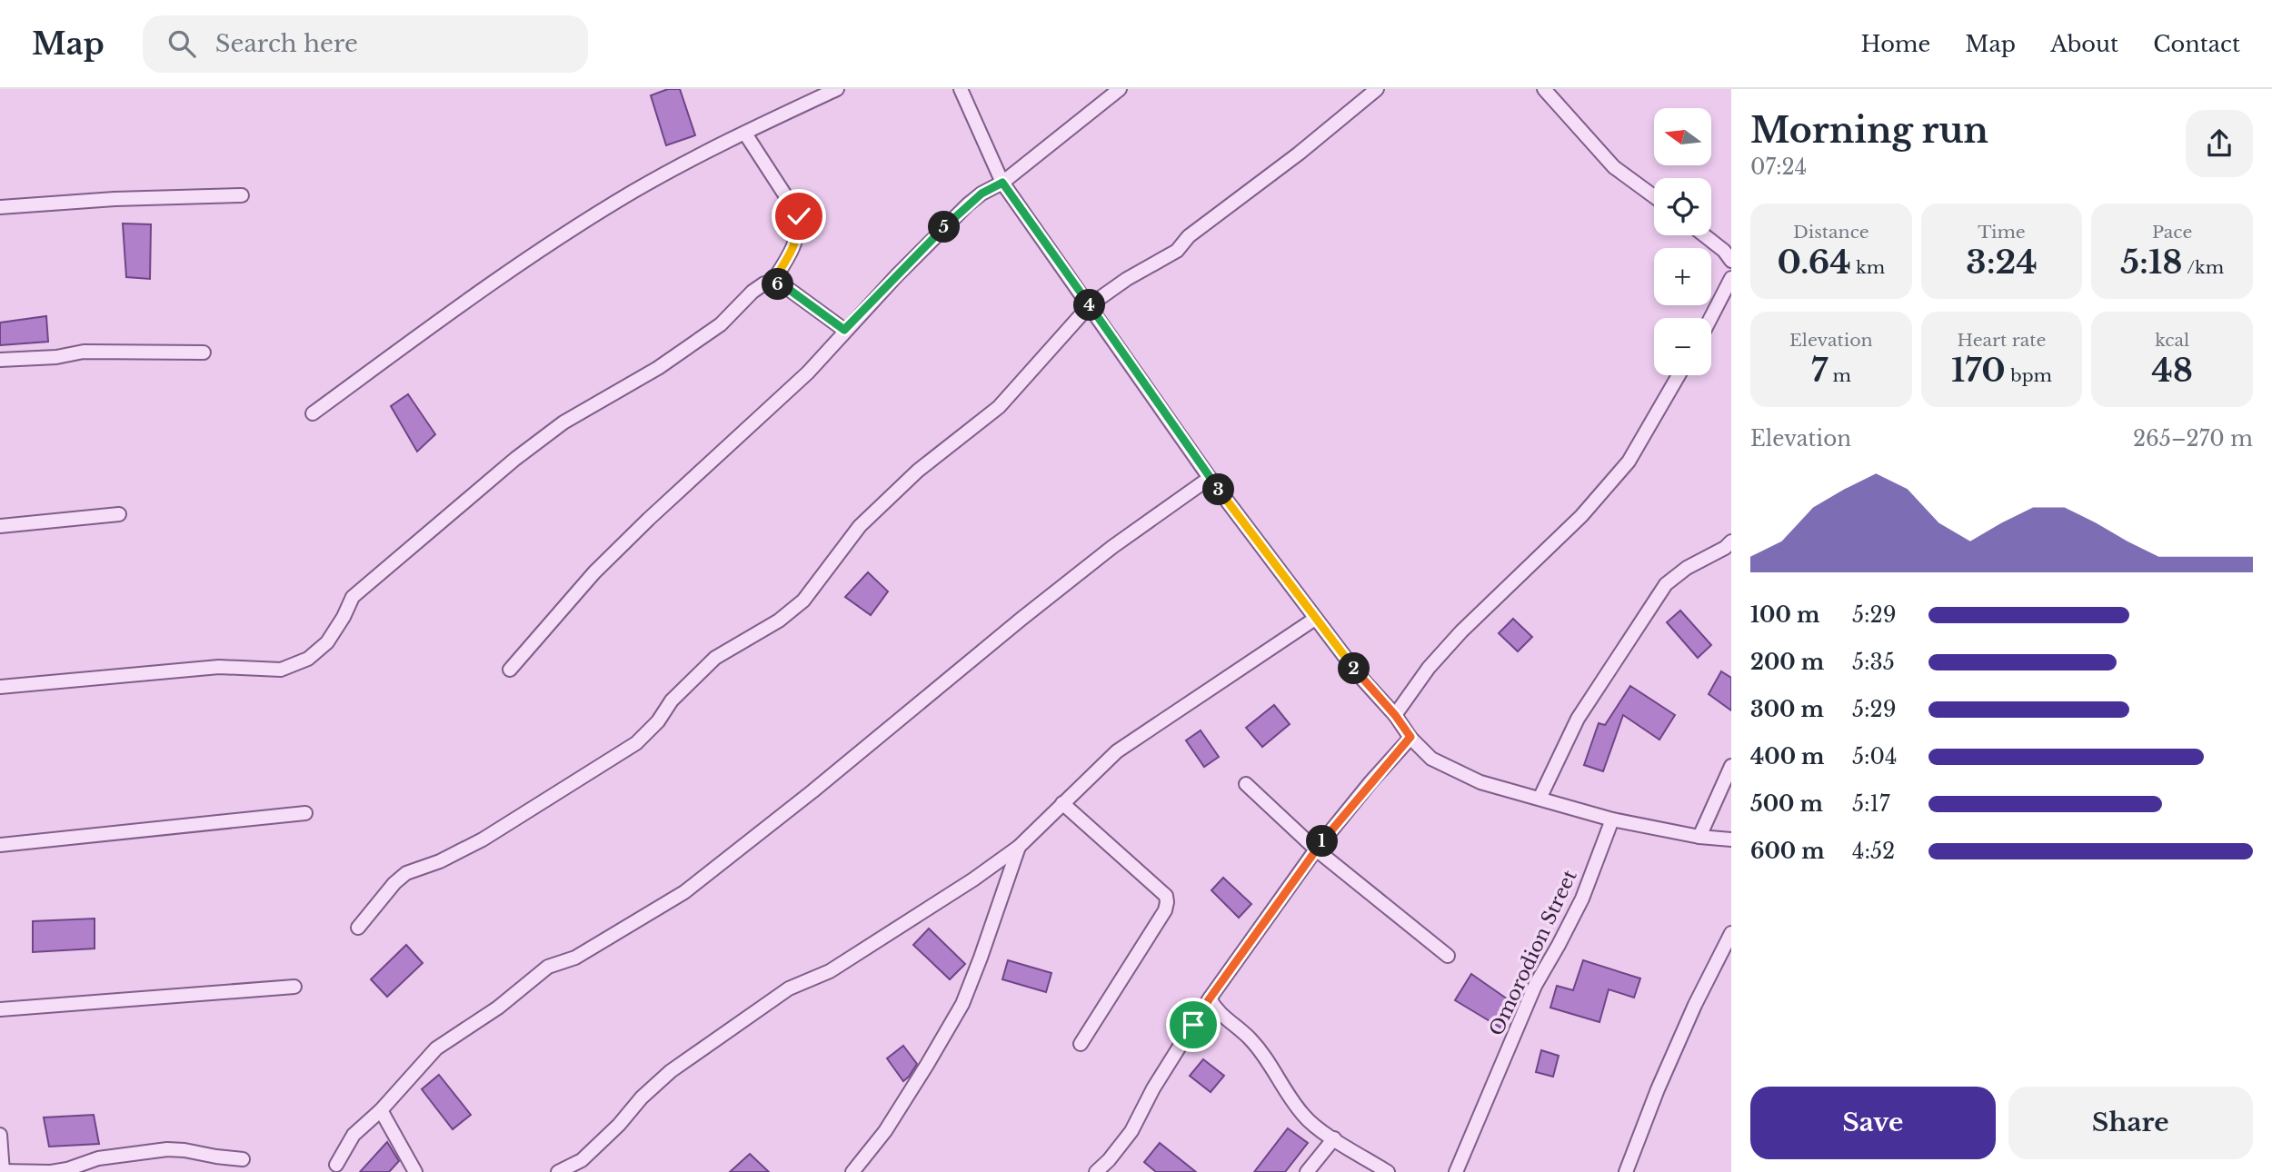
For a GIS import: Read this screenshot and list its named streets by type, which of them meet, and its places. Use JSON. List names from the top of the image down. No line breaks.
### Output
{"streets":{"street":["Omorodion Street"]},"north":"left","page":{"header":"Map","search":"Search here","nav":["Home","Map","About","Contact"],"heading":["Morning run","07:24"],"map_buttons":["+","−"],"stats":[["Distance","0.64 km"],["Time","3:24"],["Pace","5:18 /km"],["Elevation","7 m"],["Heart rate","170 bpm"],["kcal","48"]],"pins":["5","6","4","3","2","1"],"chart":["Elevation","265–270 m"],"list":[{"name":"100 m","note":"5:29"},{"name":"200 m","note":"5:35"},{"name":"300 m","note":"5:29"},{"name":"400 m","note":"5:04"},{"name":"500 m","note":"5:17"},{"name":"600 m","note":"4:52"}],"buttons":["Save","Share"]}}
